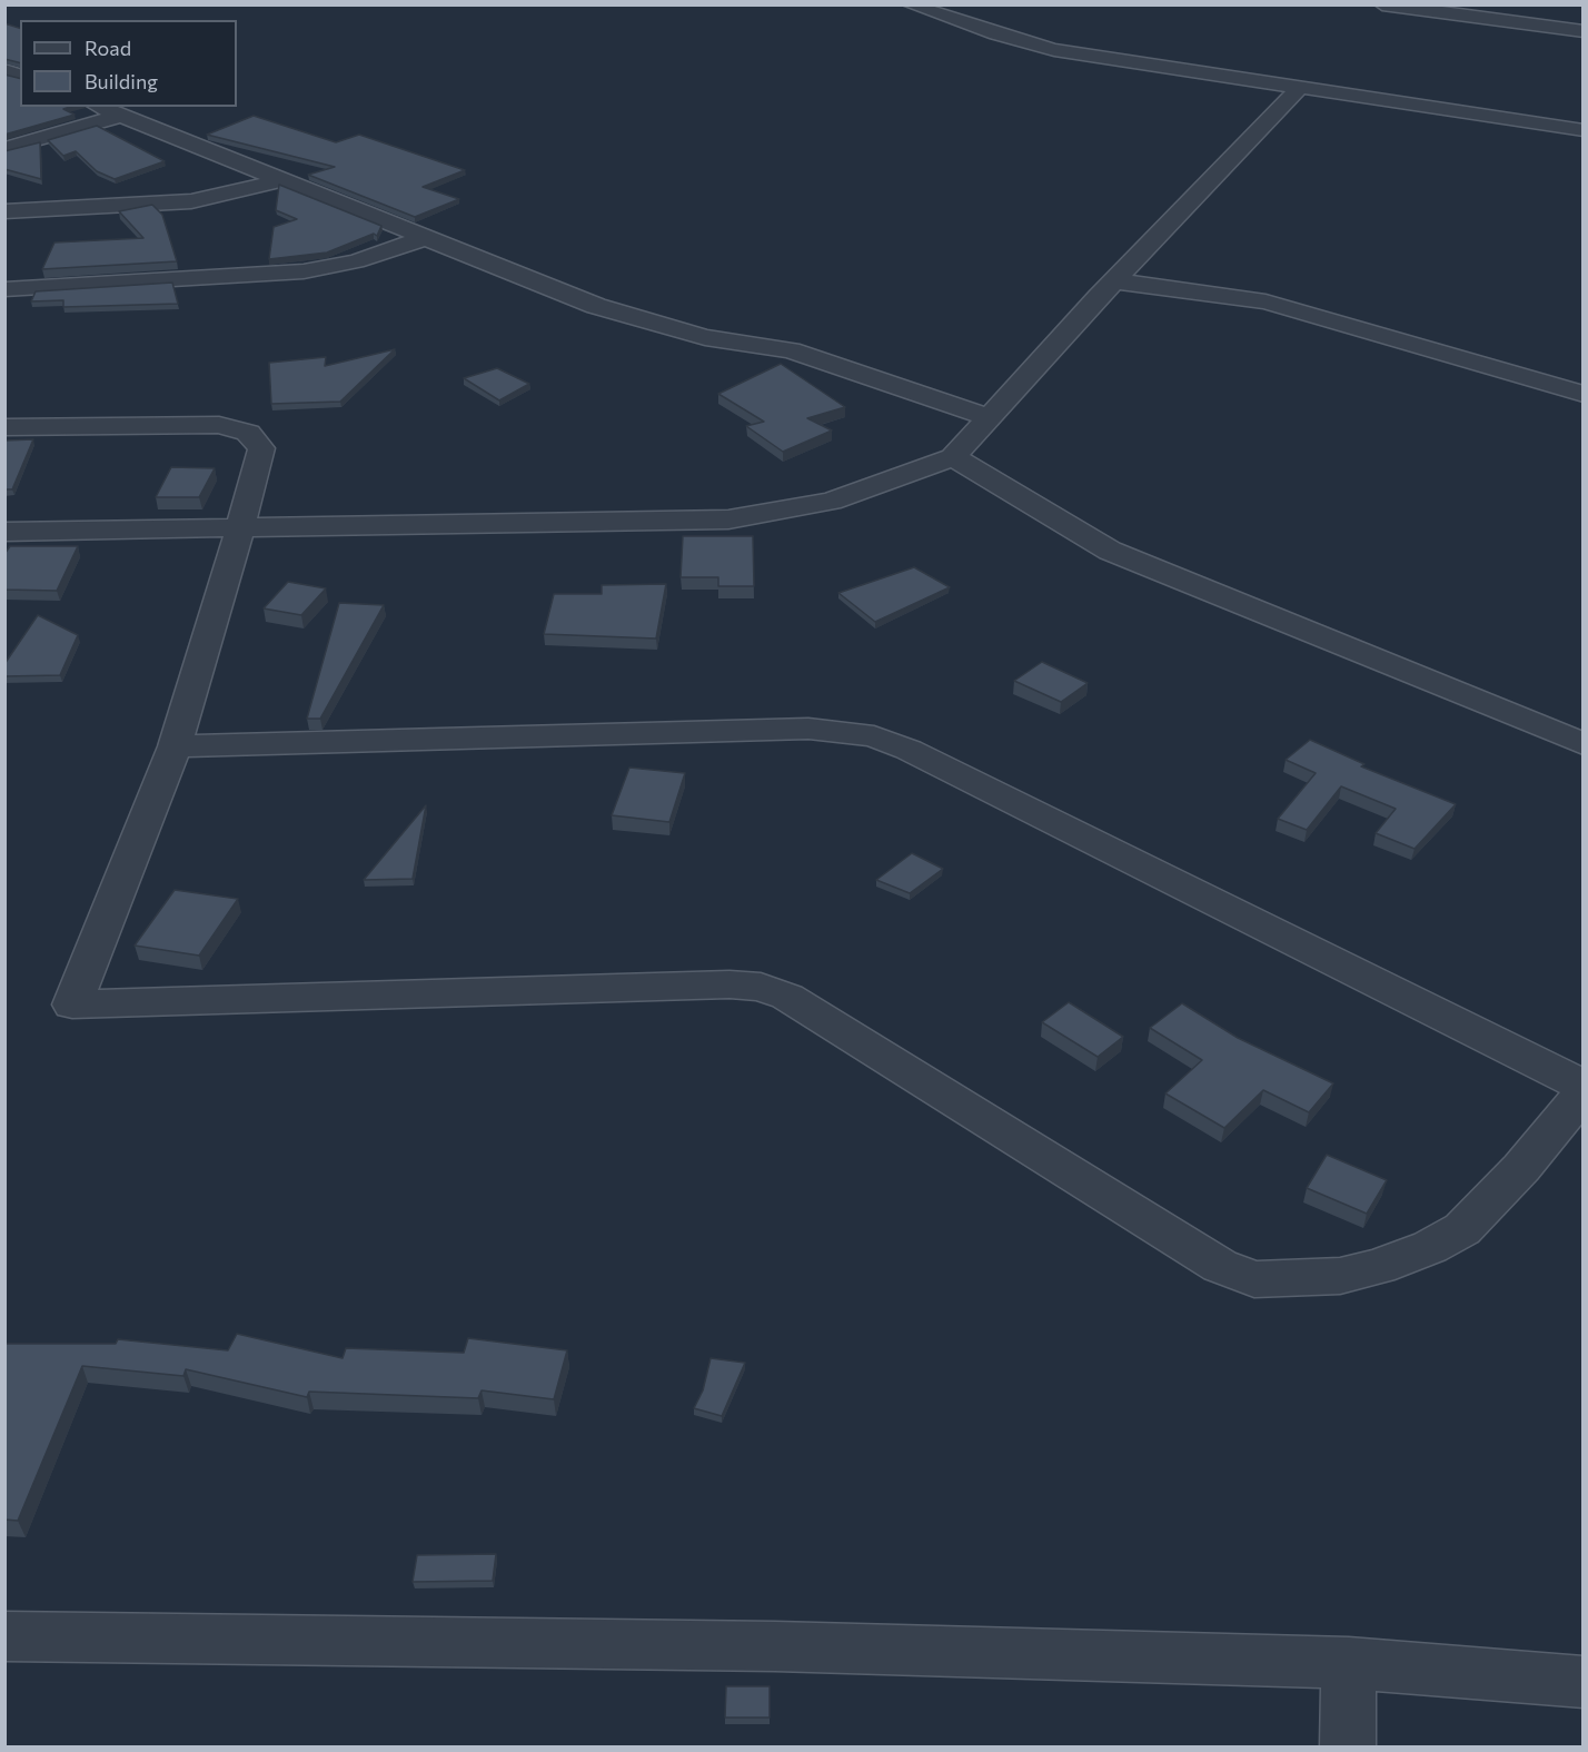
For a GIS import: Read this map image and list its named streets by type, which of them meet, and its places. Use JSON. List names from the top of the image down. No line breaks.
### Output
{"legend":["Road","Building"]}
